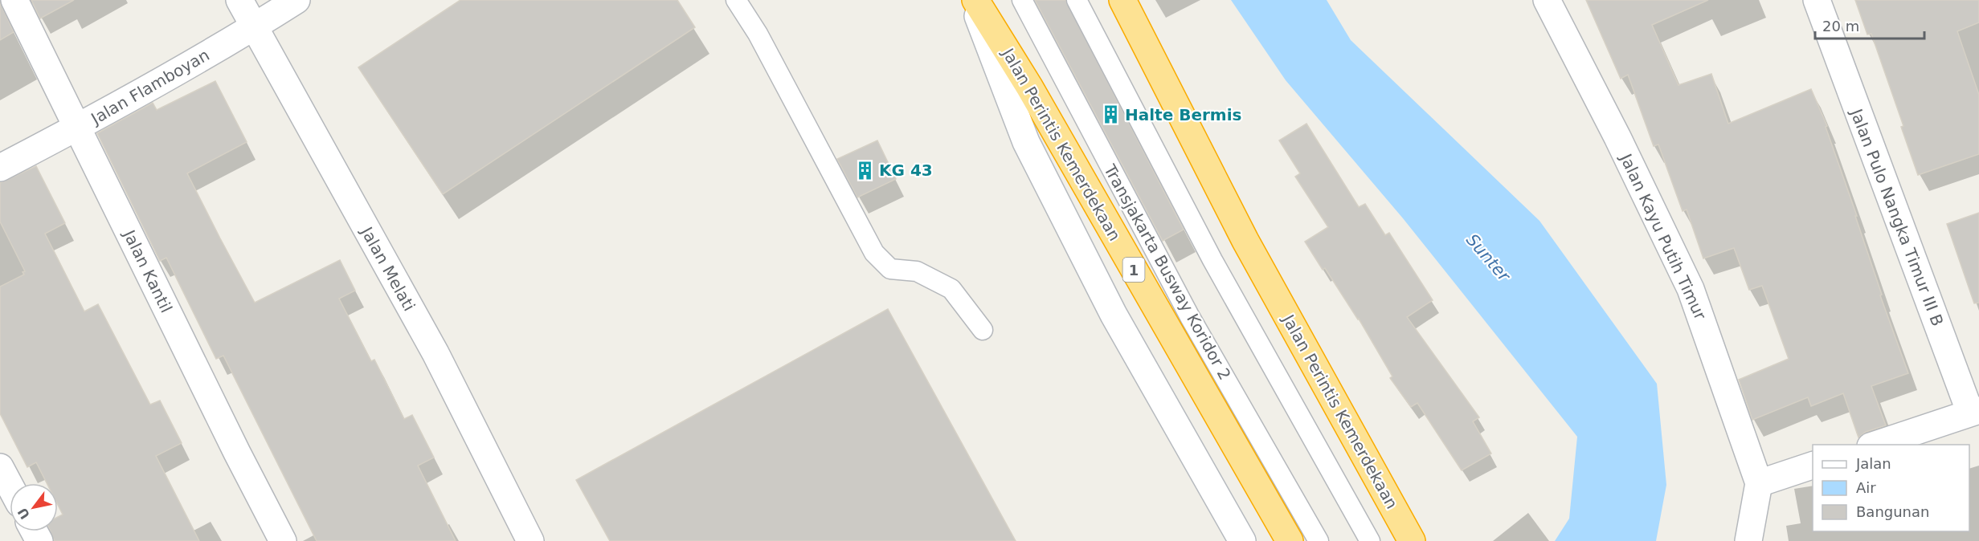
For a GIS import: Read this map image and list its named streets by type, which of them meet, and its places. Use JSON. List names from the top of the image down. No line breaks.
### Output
{"streets":{"highway":["Jalan Perintis Kemerdekaan","1"],"street":["Jalan Flamboyan","Jalan Pulo Nangka Timur III B","Jalan Kayu Putih Timur","Jalan Melati","Jalan Kantil"],"lane":["Transjakarta Busway Koridor 2"]},"crossings":[["Jalan Flamboyan","Jalan Melati"],["Jalan Flamboyan","Jalan Kantil"]],"water":["Sunter"],"places":{"building":["Halte Bermis","KG 43"]},"legend":["Jalan","Air","Bangunan"],"scale_bar":"20 m","north":"bottom left"}
